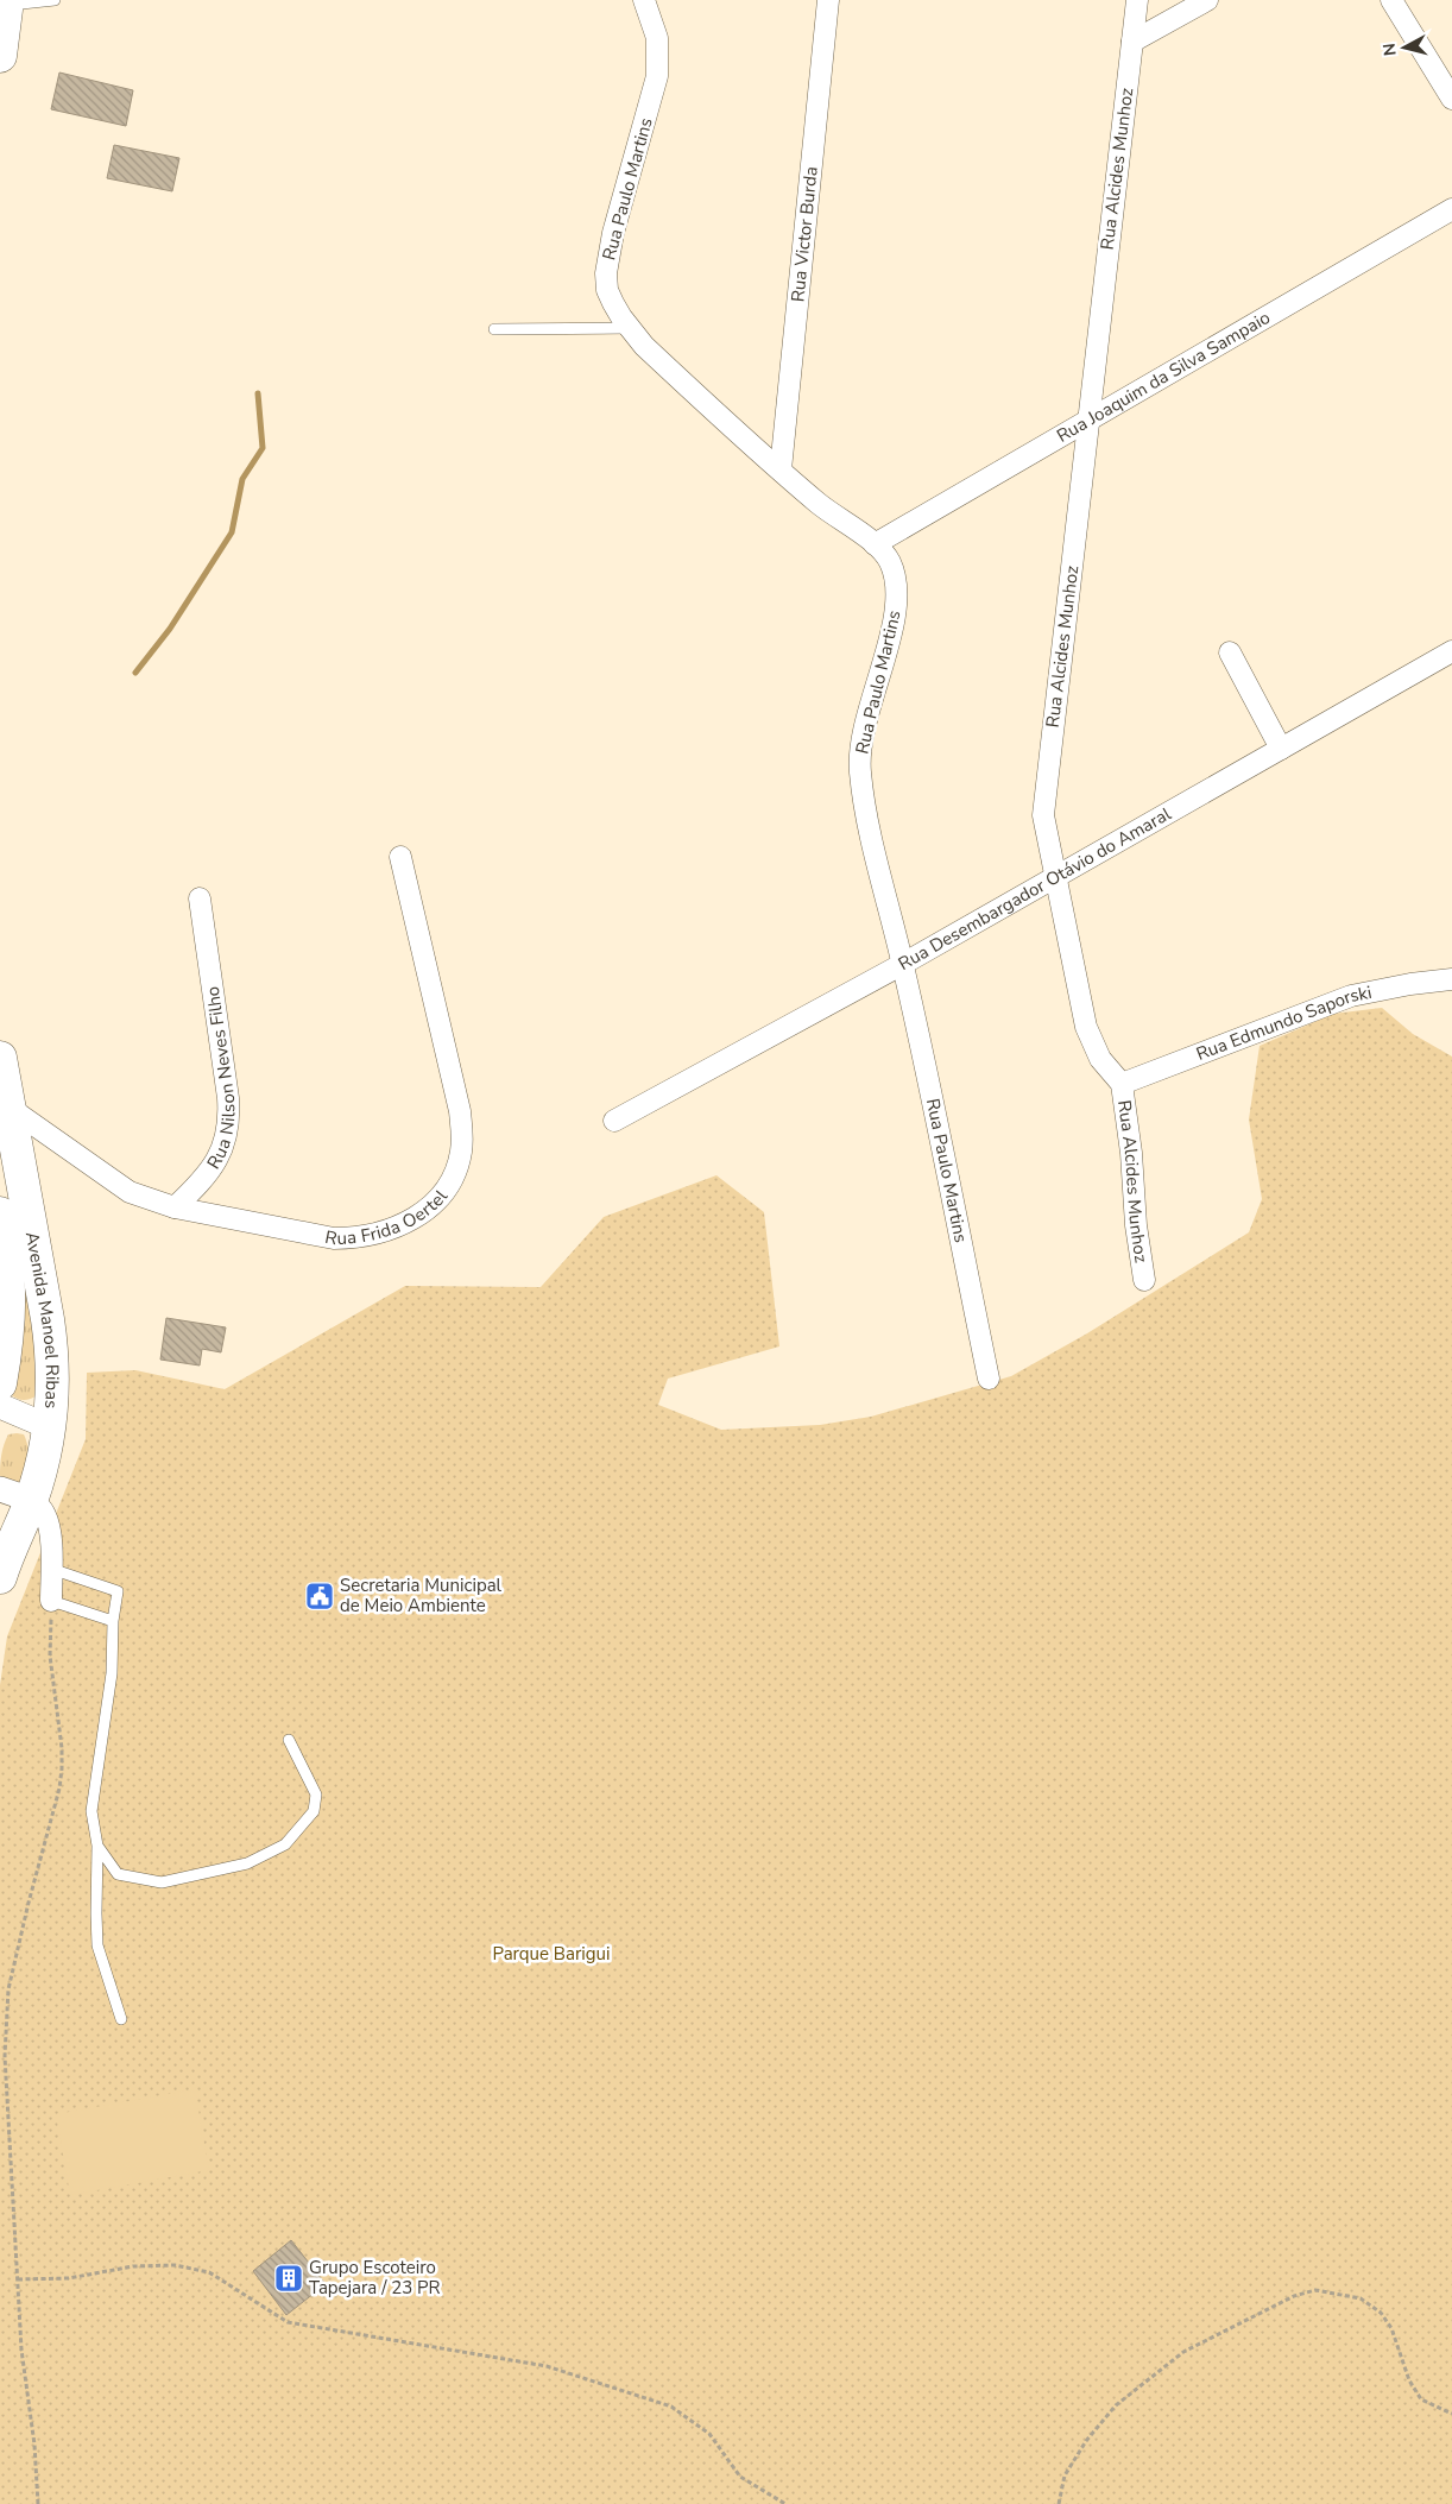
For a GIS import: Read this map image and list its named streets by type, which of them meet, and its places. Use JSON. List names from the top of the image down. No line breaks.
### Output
{"streets":{"main road":["Avenida Manoel Ribas"],"street":["Rua Alcides Munhoz","Rua Paulo Martins","Rua Victor Burda","Rua Joaquim da Silva Sampaio","Rua Desembargador Otávio do Amaral","Rua Edmundo Saporski","Rua Nilson Neves Filho","Rua Frida Oertel"]},"crossings":[["Rua Alcides Munhoz","Rua Joaquim da Silva Sampaio"],["Rua Alcides Munhoz","Rua Desembargador Otávio do Amaral"],["Rua Alcides Munhoz","Rua Edmundo Saporski"],["Rua Paulo Martins","Rua Victor Burda"],["Rua Paulo Martins","Rua Joaquim da Silva Sampaio"],["Rua Paulo Martins","Rua Desembargador Otávio do Amaral"],["Rua Nilson Neves Filho","Rua Frida Oertel"],["Rua Frida Oertel","Avenida Manoel Ribas"]],"parks":["Parque Barigui"],"places":{"public building":["Secretaria Municipal de Meio Ambiente"],"building":["Grupo Escoteiro Tapejara / 23 PR"]},"north":"left"}
